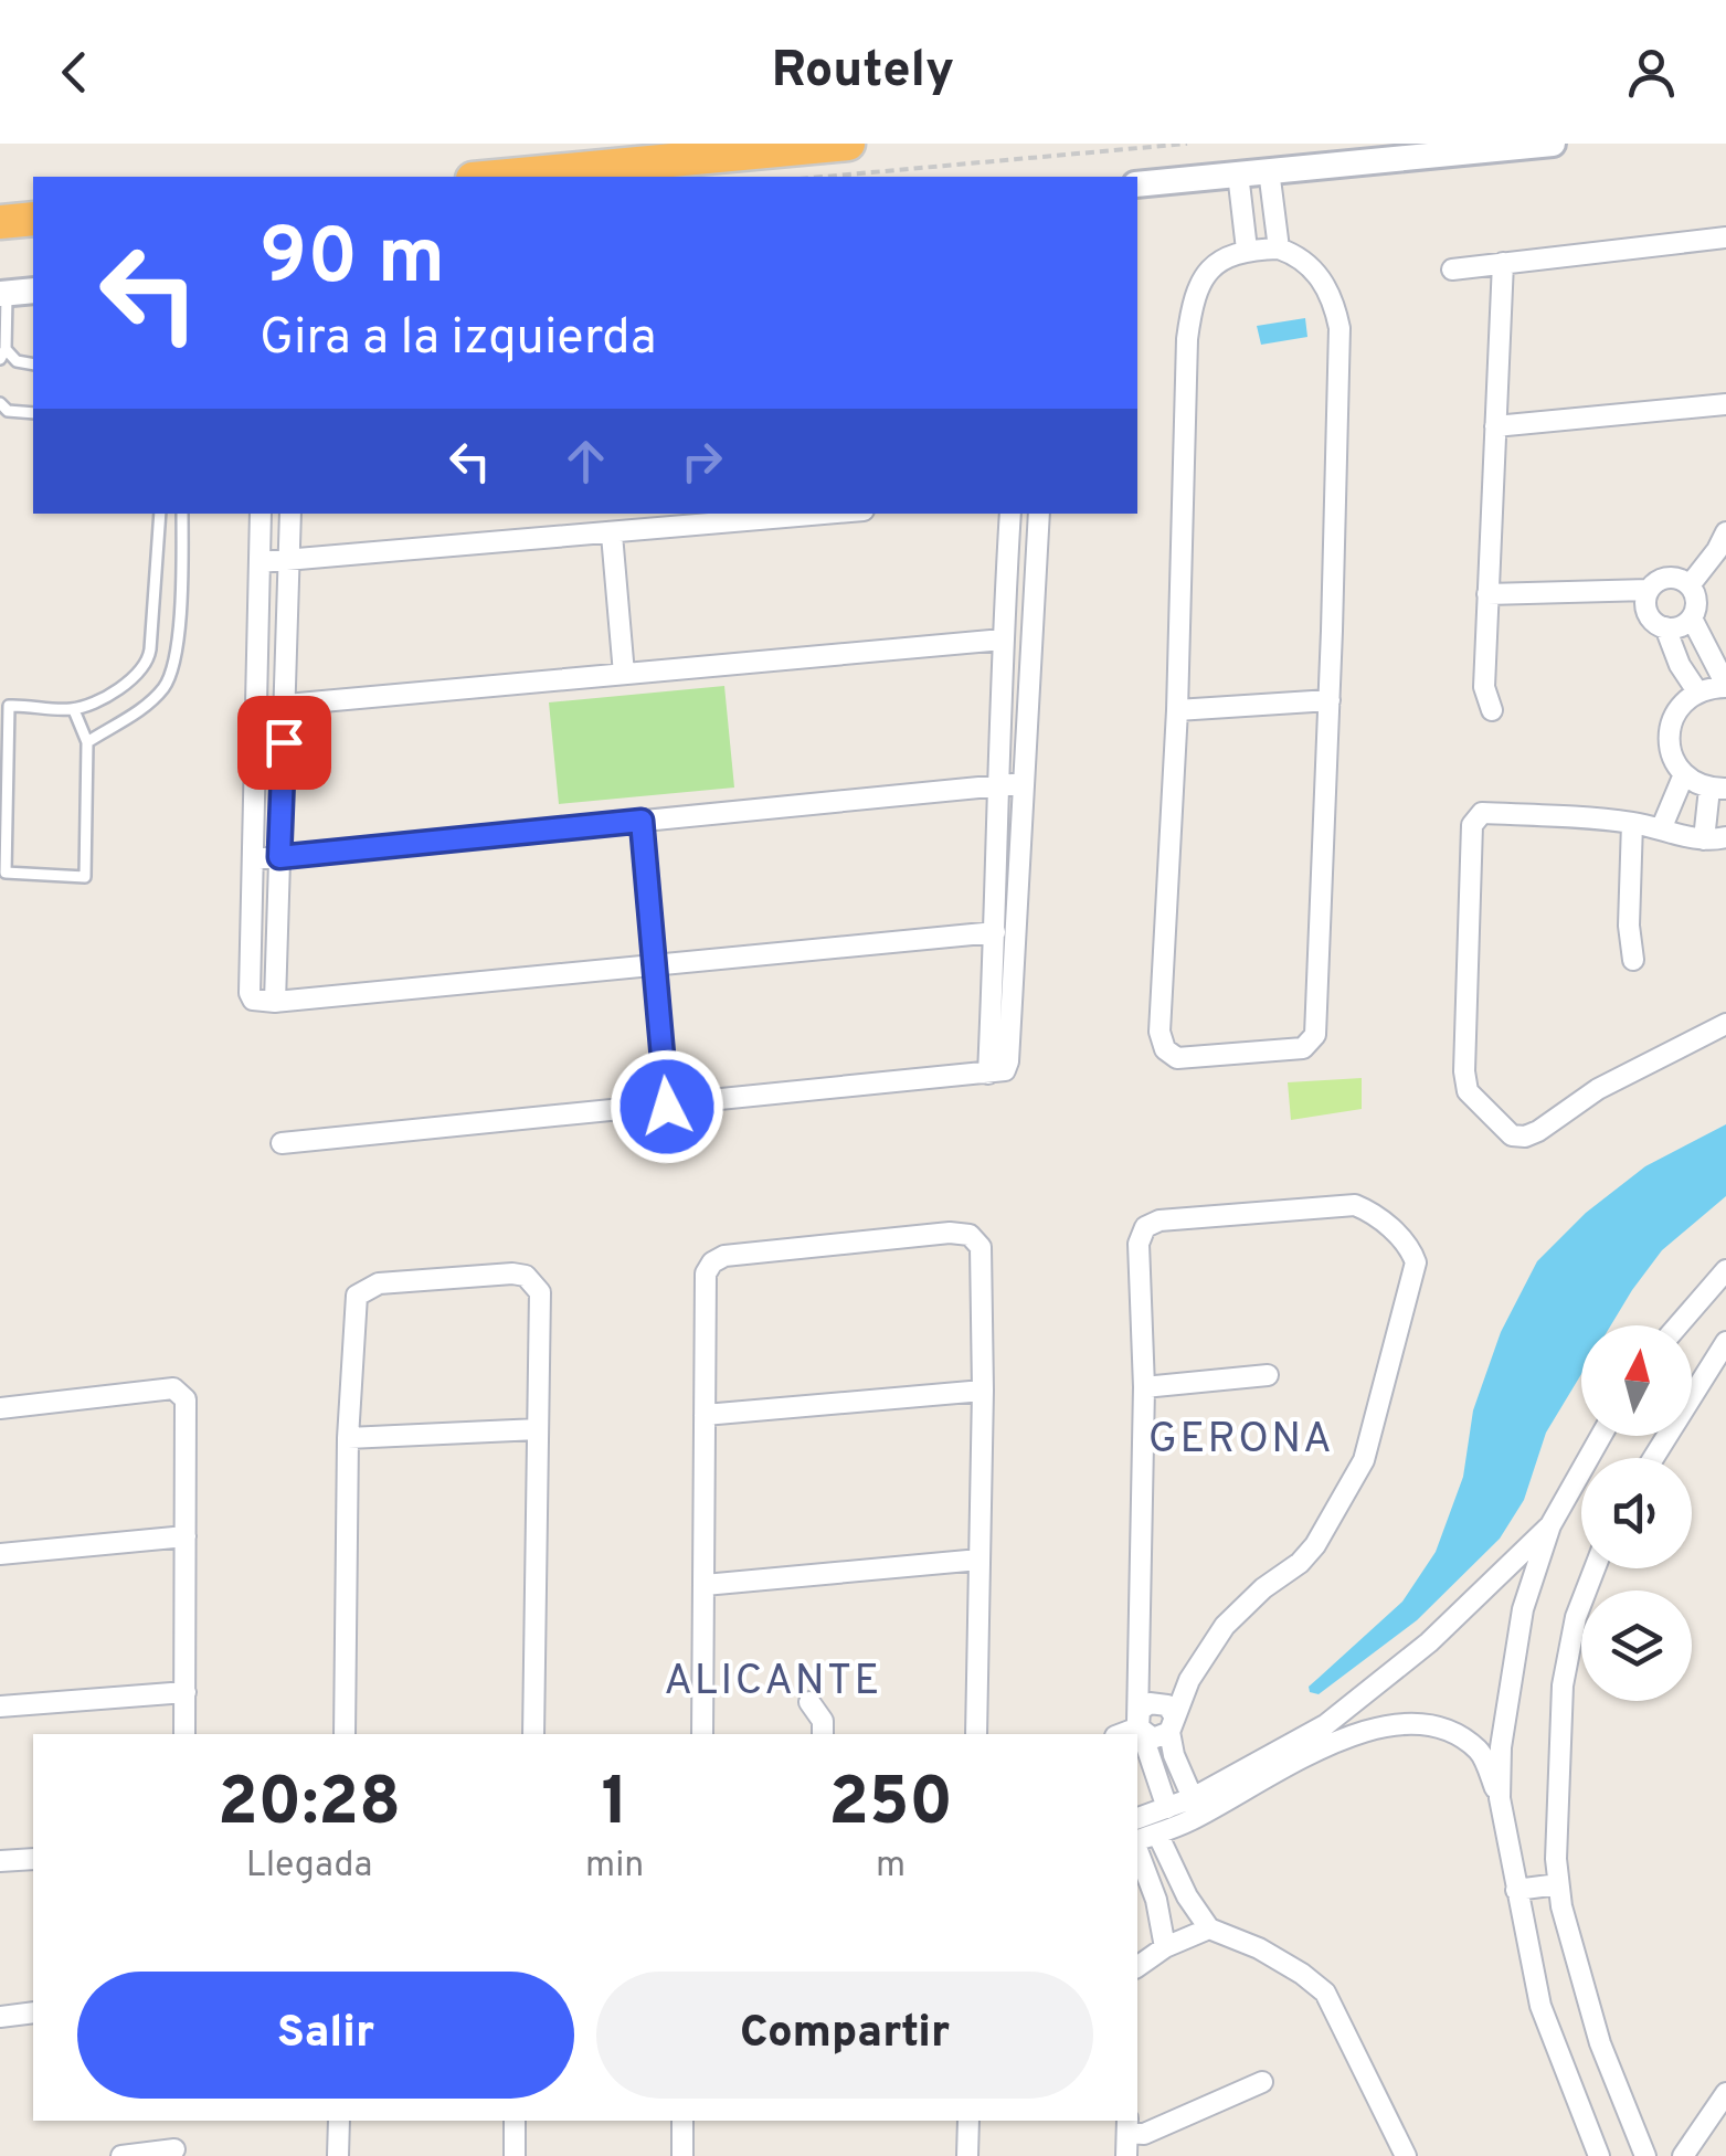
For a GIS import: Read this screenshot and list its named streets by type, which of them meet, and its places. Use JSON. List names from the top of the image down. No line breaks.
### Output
{"districts":["GERONA","ALICANTE"],"north":"top","page":{"header":"Routely","turn":["90 m","Gira a la izquierda"],"eta":["20:28","Llegada","1","min","250","m"],"buttons":["Salir","Compartir"]}}
